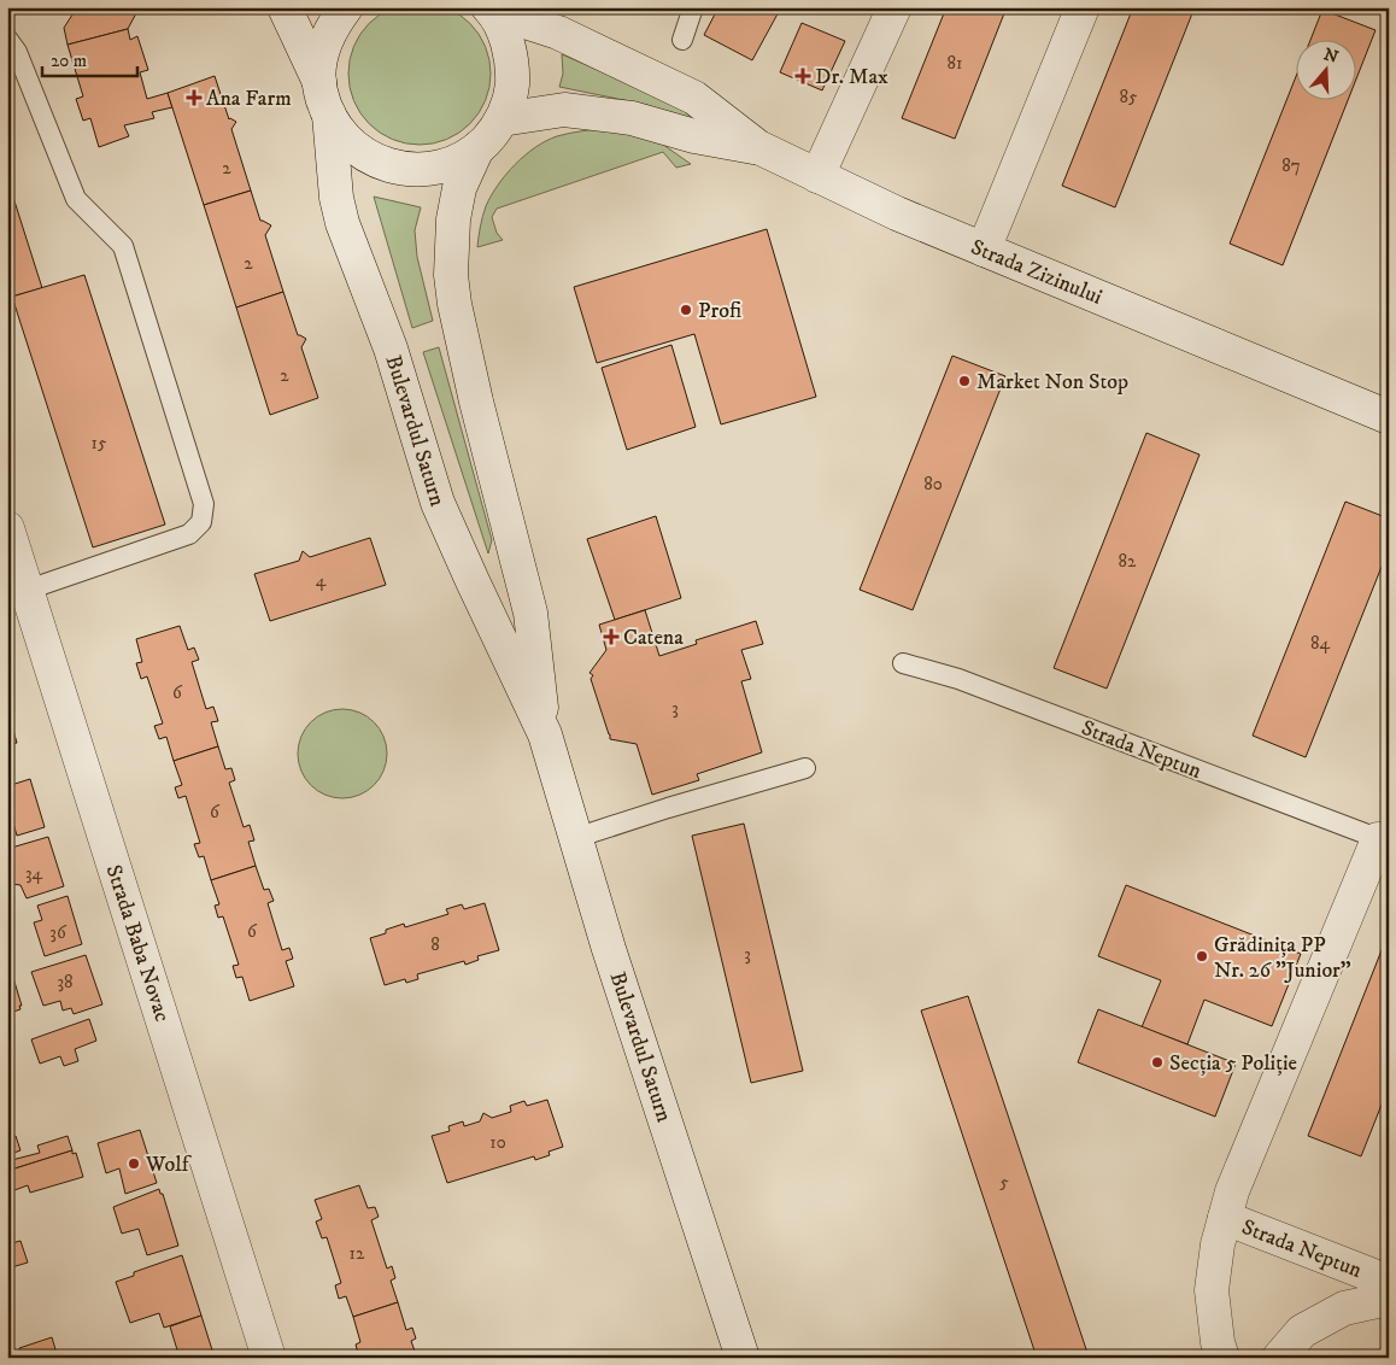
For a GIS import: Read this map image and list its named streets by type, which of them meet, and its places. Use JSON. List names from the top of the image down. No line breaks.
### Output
{"streets":{"main road":["Strada Zizinului","Bulevardul Saturn","Strada Neptun","Strada Baba Novac"]},"places":{"health":["Dr. Max","Ana Farm","Catena"],"other":["Profi","Market Non Stop","Grădinița PP Nr. 26 \"Junior\"","Secția 5 Poliție","Wolf"]},"house_numbers":["81","85","87","2","2","2","15","80","82","4","84","6","3","6","34","6","36","8","3","38","10","5","12"],"scale_bar":"20 m","north":"top"}
